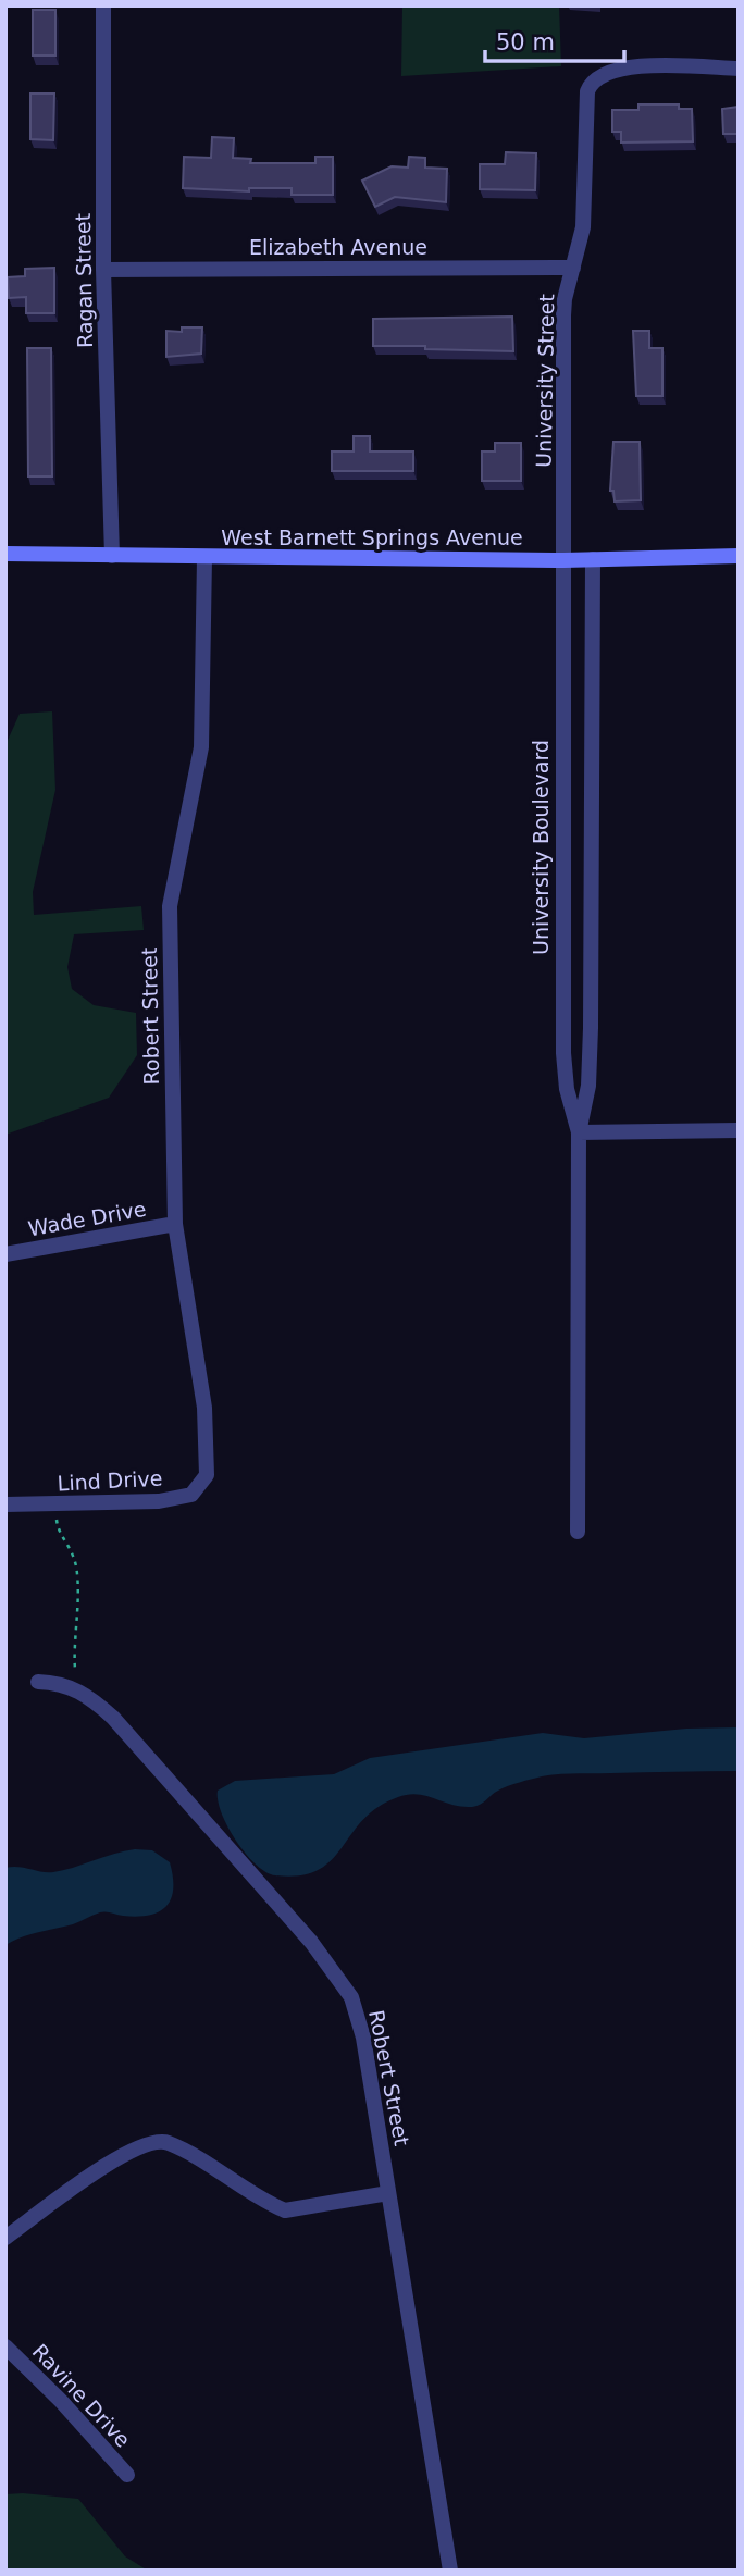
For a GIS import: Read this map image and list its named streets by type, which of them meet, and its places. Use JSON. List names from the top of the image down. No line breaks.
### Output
{"streets":{"street":["Elizabeth Avenue","Ragan Street","University Street","West Barnett Springs Avenue","University Boulevard","Robert Street","Wade Drive","Lind Drive","Ravine Drive"]},"crossings":[["Elizabeth Avenue","Ragan Street"],["Elizabeth Avenue","University Street"],["Ragan Street","West Barnett Springs Avenue"],["University Street","West Barnett Springs Avenue"],["University Street","University Boulevard"],["West Barnett Springs Avenue","University Boulevard"],["West Barnett Springs Avenue","Robert Street"],["Robert Street","Wade Drive"],["Robert Street","Lind Drive"]],"scale_bar":"50 m"}
